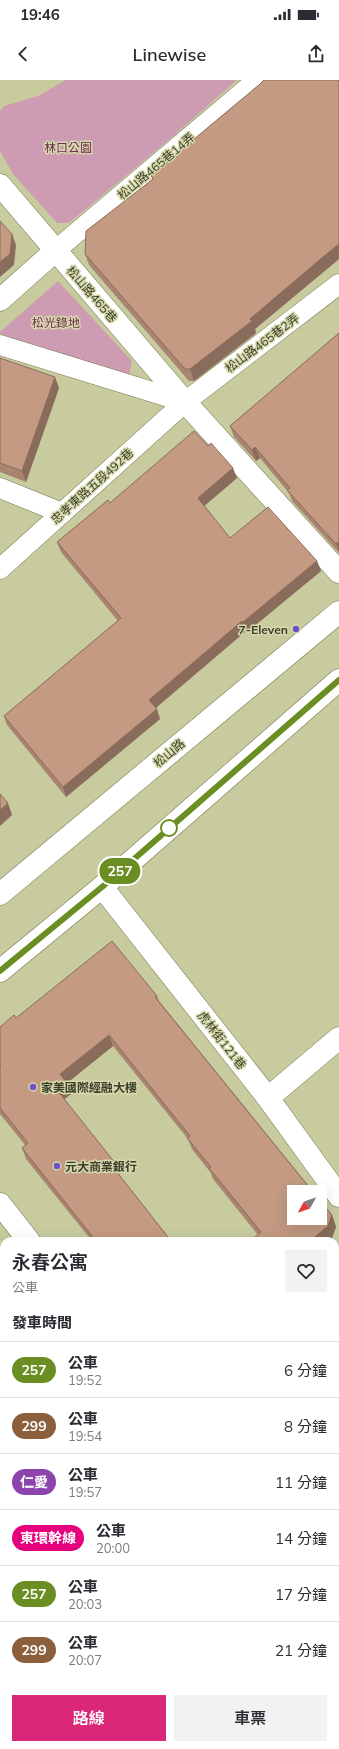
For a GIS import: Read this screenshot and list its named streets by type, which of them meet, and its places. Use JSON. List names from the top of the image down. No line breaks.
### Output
{"streets":{"street":["松山路465巷","松山路","虎林街121巷"],"lane":["松山路465巷14弄","松山路465巷2弄","忠孝東路五段492巷"]},"crossings":[["松山路465巷14弄","松山路465巷"],["松山路465巷","松山路465巷2弄"],["松山路465巷","忠孝東路五段492巷"],["松山路465巷2弄","忠孝東路五段492巷"]],"parks":["林口公園","松光錄地"],"places":["7-Eleven","家美國際經融大樓","元大商業銀行"],"lines":["bus line 257"],"north":"bottom left","page":{"status":"19:46","header":"Linewise","on_map":"257","heading":[["永春公寓","公車"],"發車時間"],"list":[{"mark":"257","name":"公車","note":"19:52","value":"6 分鐘"},{"mark":"299","name":"公車","note":"19:54","value":"8 分鐘"},{"mark":"仁愛","name":"公車","note":"19:57","value":"11 分鐘"},{"mark":"東環幹線","name":"公車","note":"20:00","value":"14 分鐘"},{"mark":"257","name":"公車","note":"20:03","value":"17 分鐘"},{"mark":"299","name":"公車","note":"20:07","value":"21 分鐘"}],"buttons":["路線","車票"]}}
